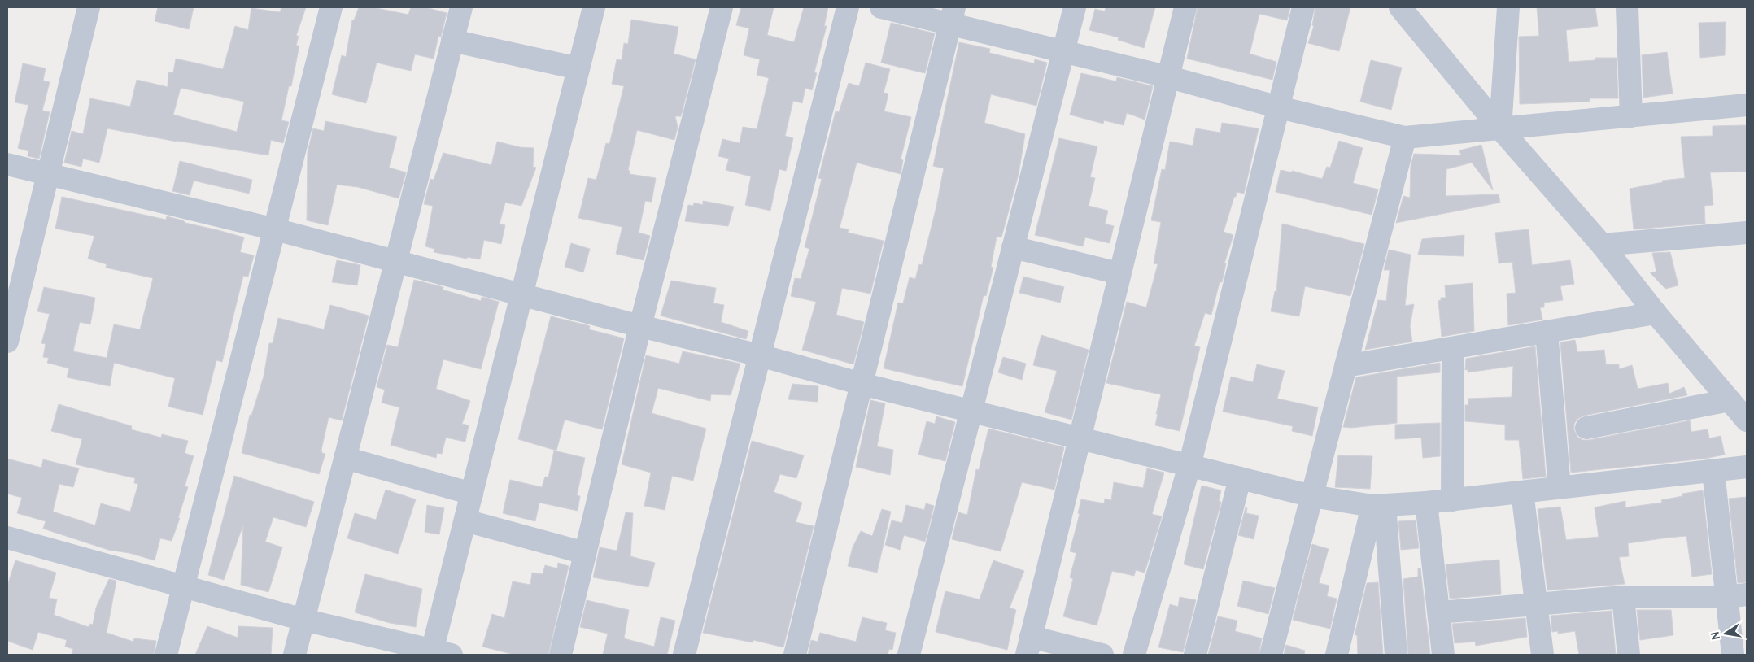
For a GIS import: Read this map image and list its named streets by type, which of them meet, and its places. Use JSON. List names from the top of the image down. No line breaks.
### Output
{"north":"left"}
